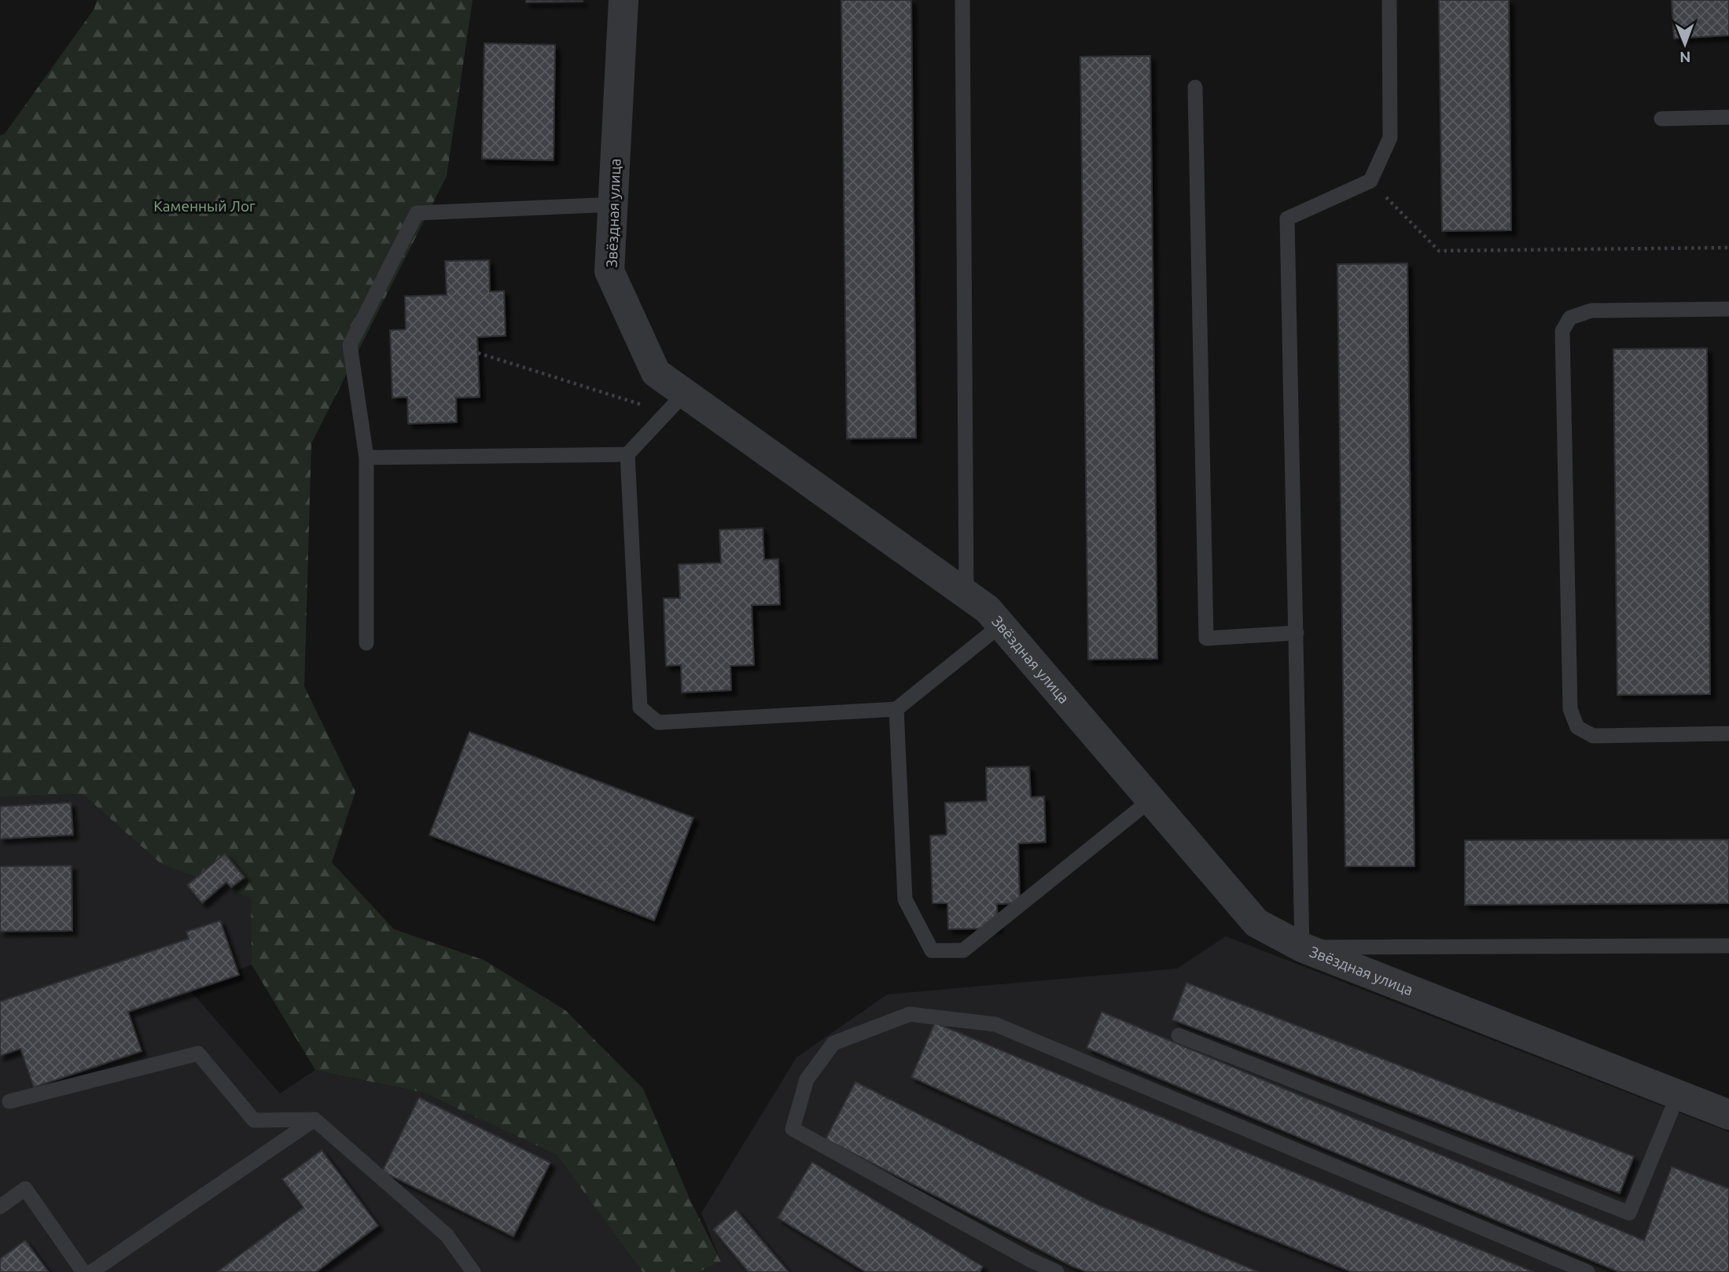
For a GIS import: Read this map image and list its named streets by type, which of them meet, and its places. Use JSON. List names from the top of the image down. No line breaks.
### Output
{"streets":{"street":["Звёздная улица"]},"parks":["Каменный Лог"],"north":"bottom"}
